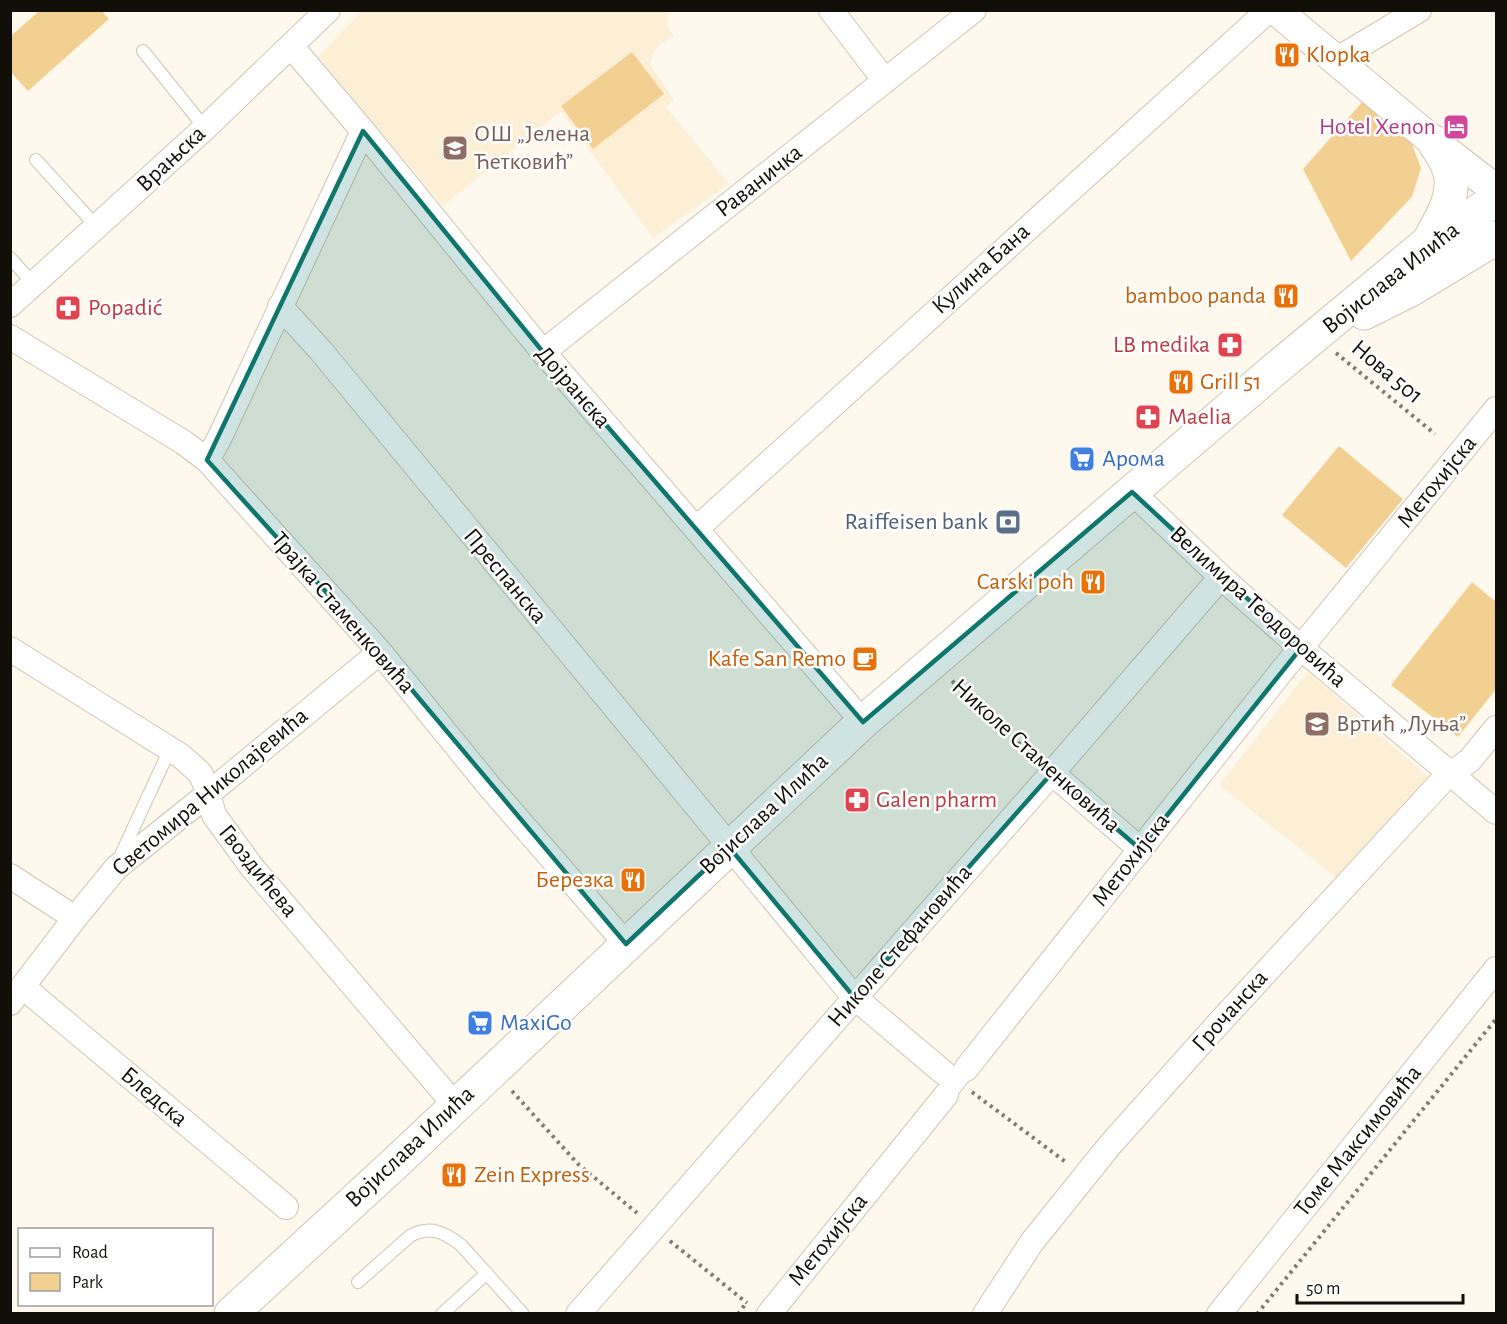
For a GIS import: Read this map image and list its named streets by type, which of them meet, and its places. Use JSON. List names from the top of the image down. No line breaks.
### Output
{"streets":{"main road":["Војислава Илића"],"street":["Врањска","Раваничка","Кулина Бана","Дојранска","Метохијска","Преспанска","Велимира Теодоровића","Трајка Стаменковића","Николе Стаменковића","Светомира Николајевића","Гвоздићева","Николе Стефановића","Грочанска","Бледска","Томе Максимовића"],"path":["Нова 501"]},"crossings":[["Врањска","Дојранска"],["Раваничка","Дојранска"],["Кулина Бана","Дојранска"],["Војислава Илића","Нова 501"],["Војислава Илића","Дојранска"],["Војислава Илића","Преспанска"],["Војислава Илића","Велимира Теодоровића"],["Војислава Илића","Трајка Стаменковића"],["Војислава Илића","Николе Стаменковића"],["Војислава Илића","Гвоздићева"],["Метохијска","Преспанска"],["Метохијска","Велимира Теодоровића"],["Метохијска","Николе Стаменковића"],["Преспанска","Николе Стефановића"],["Велимира Теодоровића","Николе Стефановића"],["Велимира Теодоровића","Грочанска"],["Трајка Стаменковића","Светомира Николајевића"],["Николе Стаменковића","Николе Стефановића"],["Светомира Николајевића","Гвоздићева"],["Светомира Николајевића","Бледска"]],"places":{"restaurant":["Klopka","bamboo panda","Grill 51","Carski poh","Березка","Zein Express"],"hotel":["Hotel Xenon"],"school or university":["ОШ „Јелена Ћетковић”","Вртић „Луња”"],"pharmacy":["Popadić","LB medika","Maelia","Galen pharm"],"supermarket":["Арома","MaxiGo"],"bank":["Raiffeisen bank"],"cafe":["Kafe San Remo"]},"legend":["Road","Park"],"scale_bar":"50 m"}
